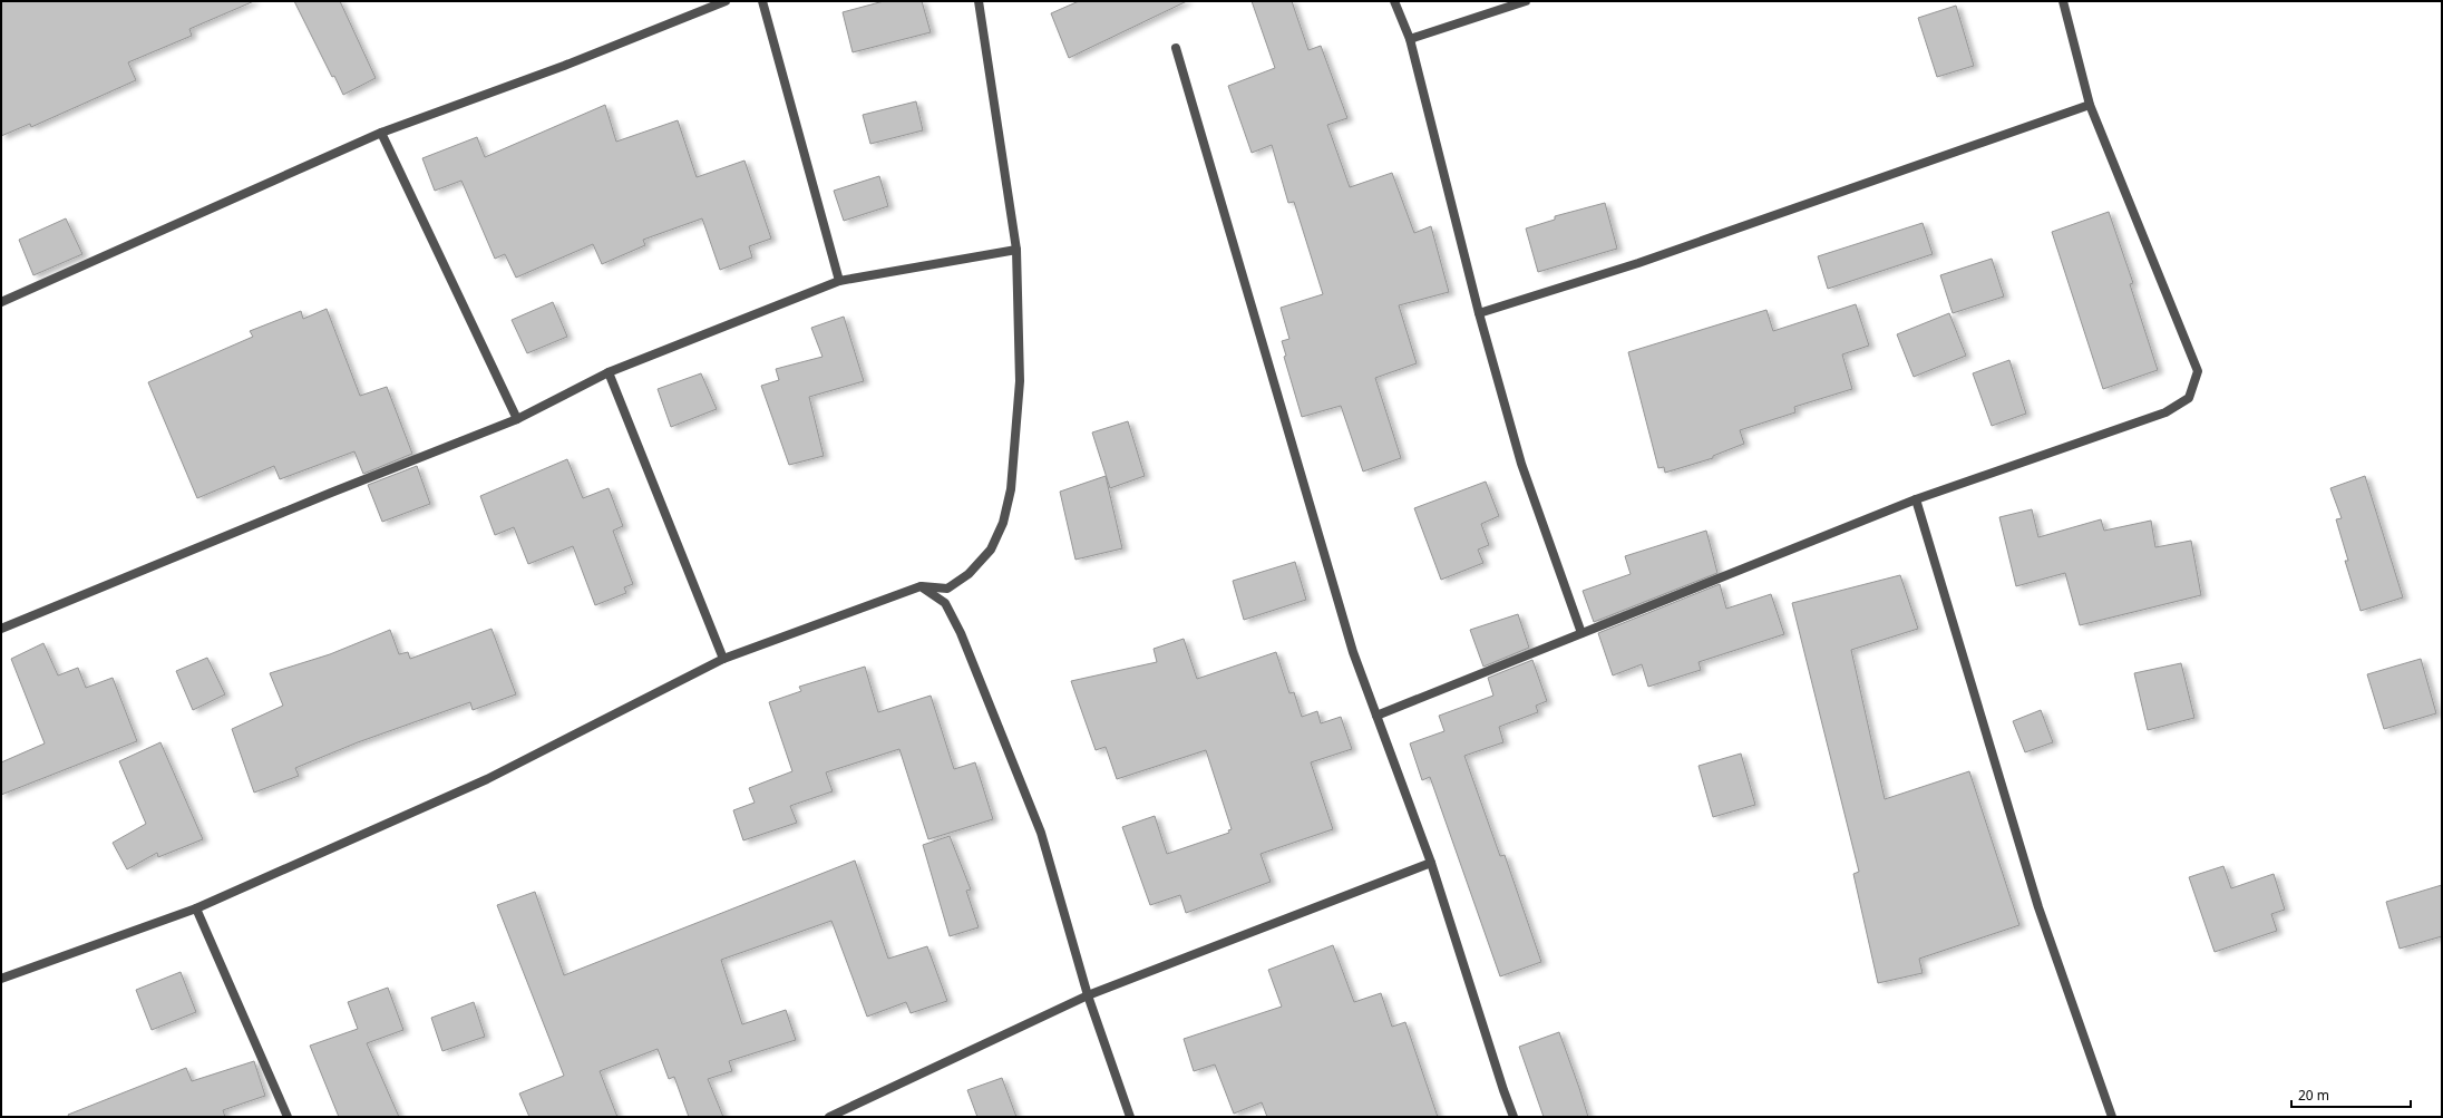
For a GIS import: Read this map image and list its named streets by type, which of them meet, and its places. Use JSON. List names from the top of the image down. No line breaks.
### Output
{"scale_bar":"20 m"}
